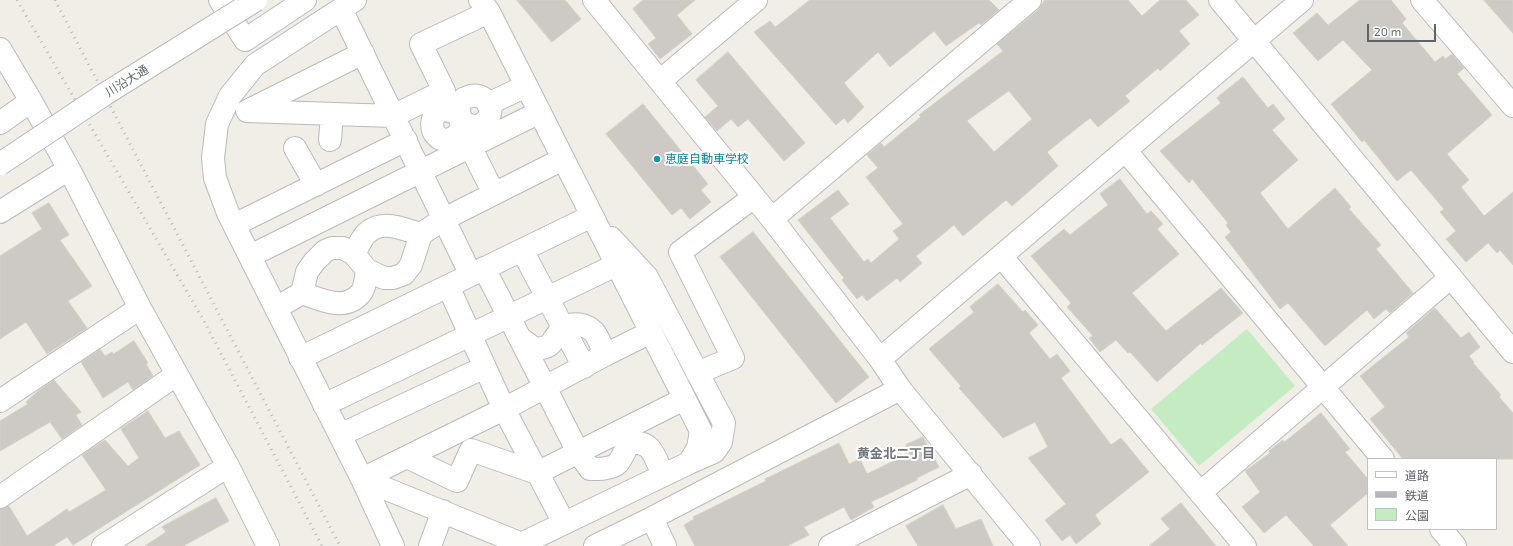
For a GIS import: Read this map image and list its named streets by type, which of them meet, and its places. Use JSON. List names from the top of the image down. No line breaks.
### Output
{"streets":{"street":["川沿大通"]},"districts":["黄金北二丁目"],"places":["恵庭自動車学校"],"legend":["道路","鉄道","公園"],"scale_bar":"20 m"}
